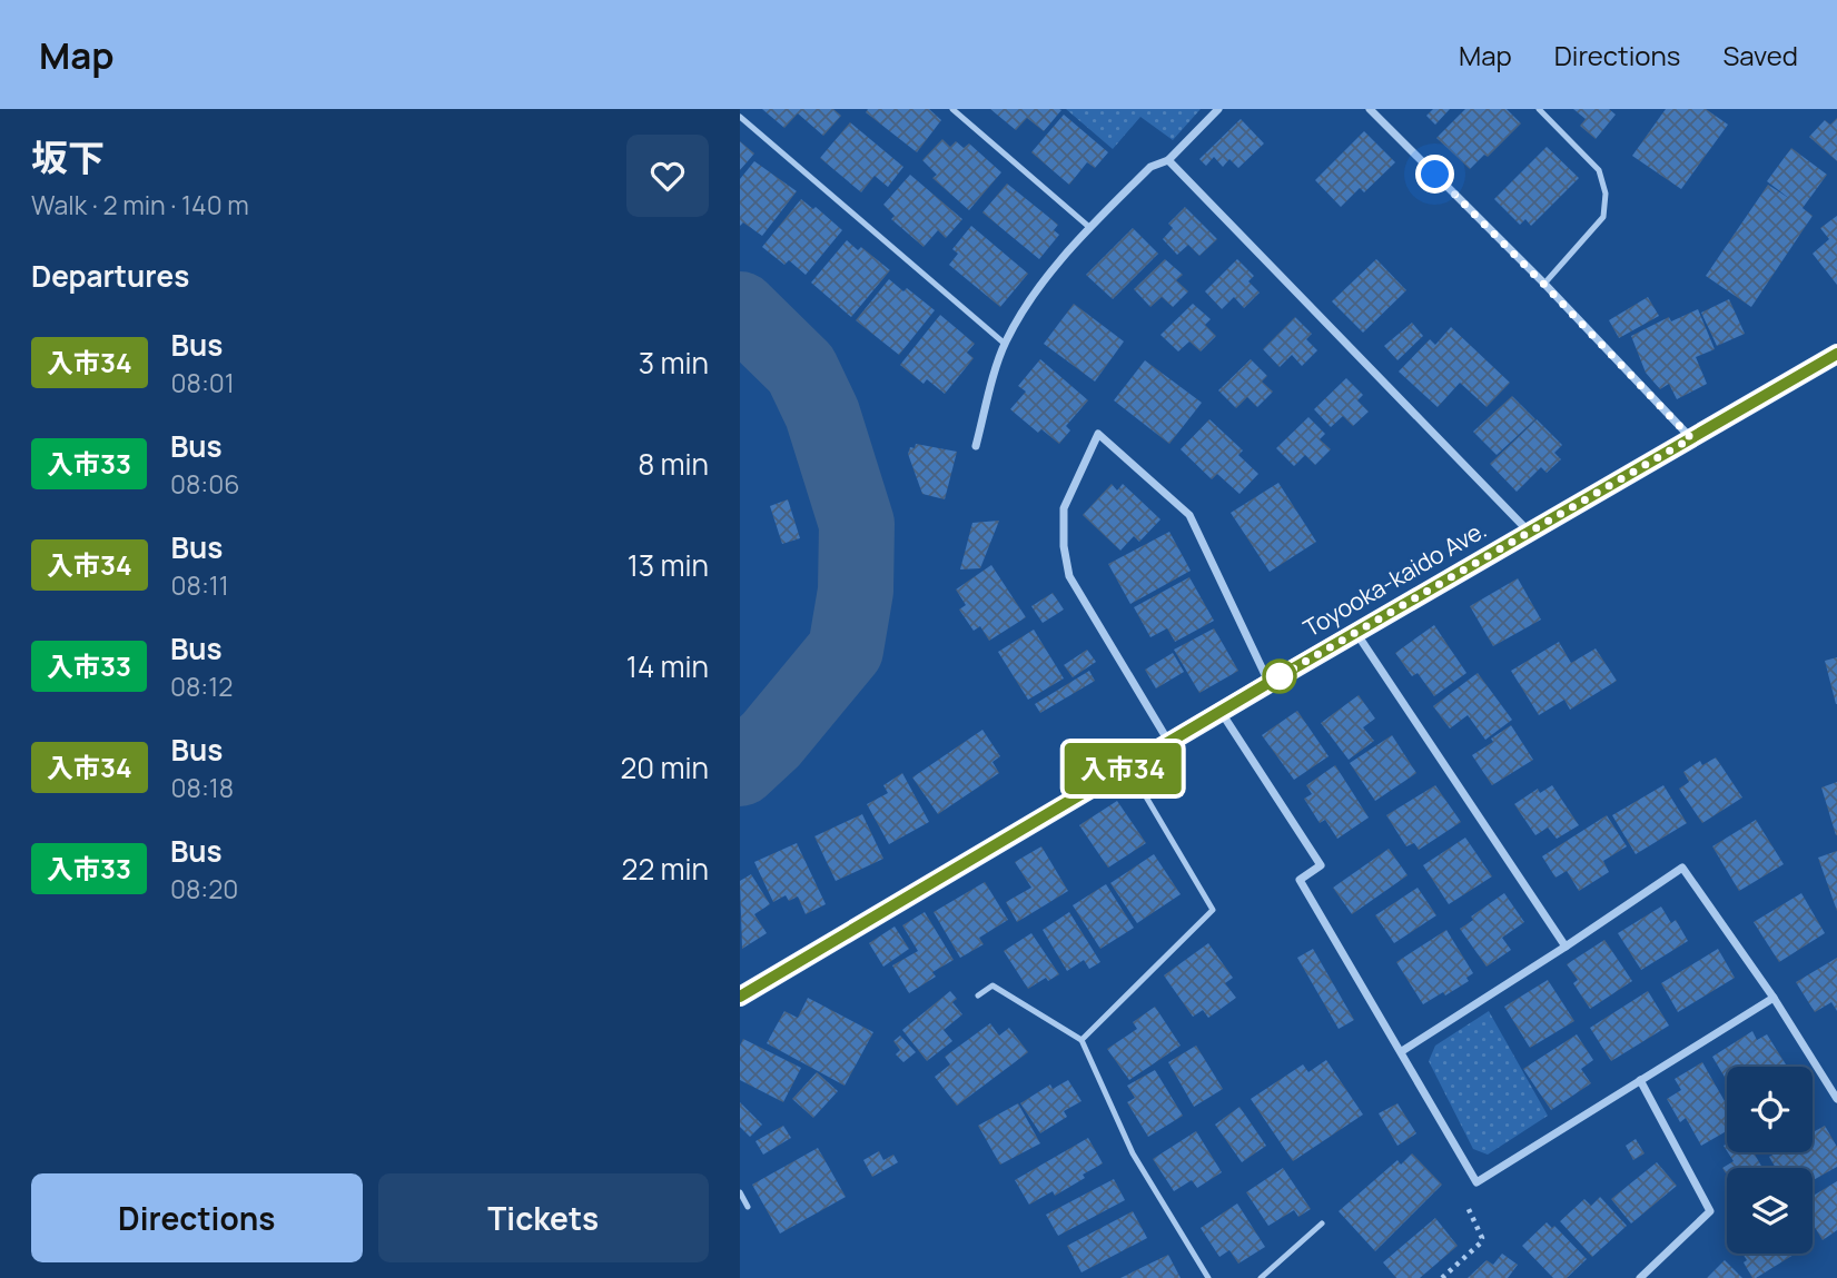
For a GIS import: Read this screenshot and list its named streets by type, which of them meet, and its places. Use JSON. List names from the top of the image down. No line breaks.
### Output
{"streets":{"main road":["Toyooka-kaido Ave."]},"lines":["bus line 入市34"],"page":{"header":"Map","nav":["Map","Directions","Saved"],"heading":[["坂下","Walk · 2 min · 140 m"],"Departures"],"on_map":"入市34","list":[{"mark":"入市34","name":"Bus","note":"08:01","value":"3 min"},{"mark":"入市33","name":"Bus","note":"08:06","value":"8 min"},{"mark":"入市34","name":"Bus","note":"08:11","value":"13 min"},{"mark":"入市33","name":"Bus","note":"08:12","value":"14 min"},{"mark":"入市34","name":"Bus","note":"08:18","value":"20 min"},{"mark":"入市33","name":"Bus","note":"08:20","value":"22 min"}],"buttons":["Directions","Tickets"]}}
